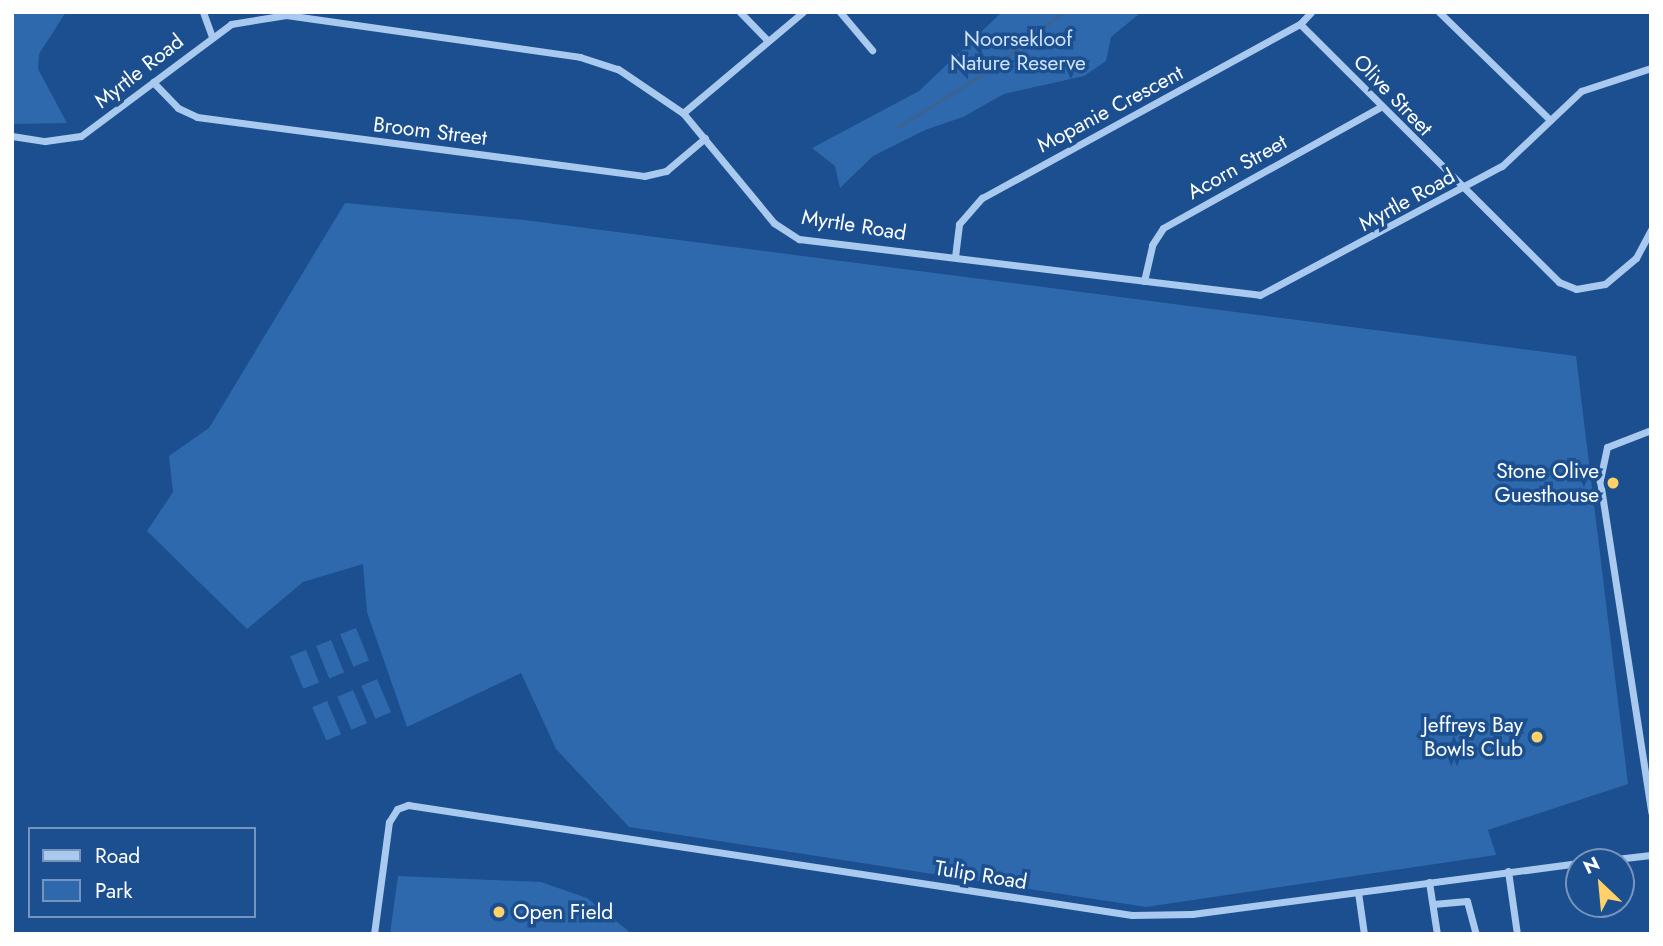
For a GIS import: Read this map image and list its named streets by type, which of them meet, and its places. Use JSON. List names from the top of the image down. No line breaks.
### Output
{"streets":{"street":["Myrtle Road","Olive Street","Mopanie Crescent","Broom Street","Acorn Street","Tulip Road"]},"crossings":[["Myrtle Road","Olive Street"],["Myrtle Road","Mopanie Crescent"],["Myrtle Road","Broom Street"],["Myrtle Road","Acorn Street"],["Olive Street","Mopanie Crescent"],["Olive Street","Acorn Street"]],"parks":["Noorsekloof Nature Reserve"],"places":["Stone Olive Guesthouse","Jeffreys Bay Bowls Club","Open Field"],"legend":["Road","Park"],"north":"top left"}
